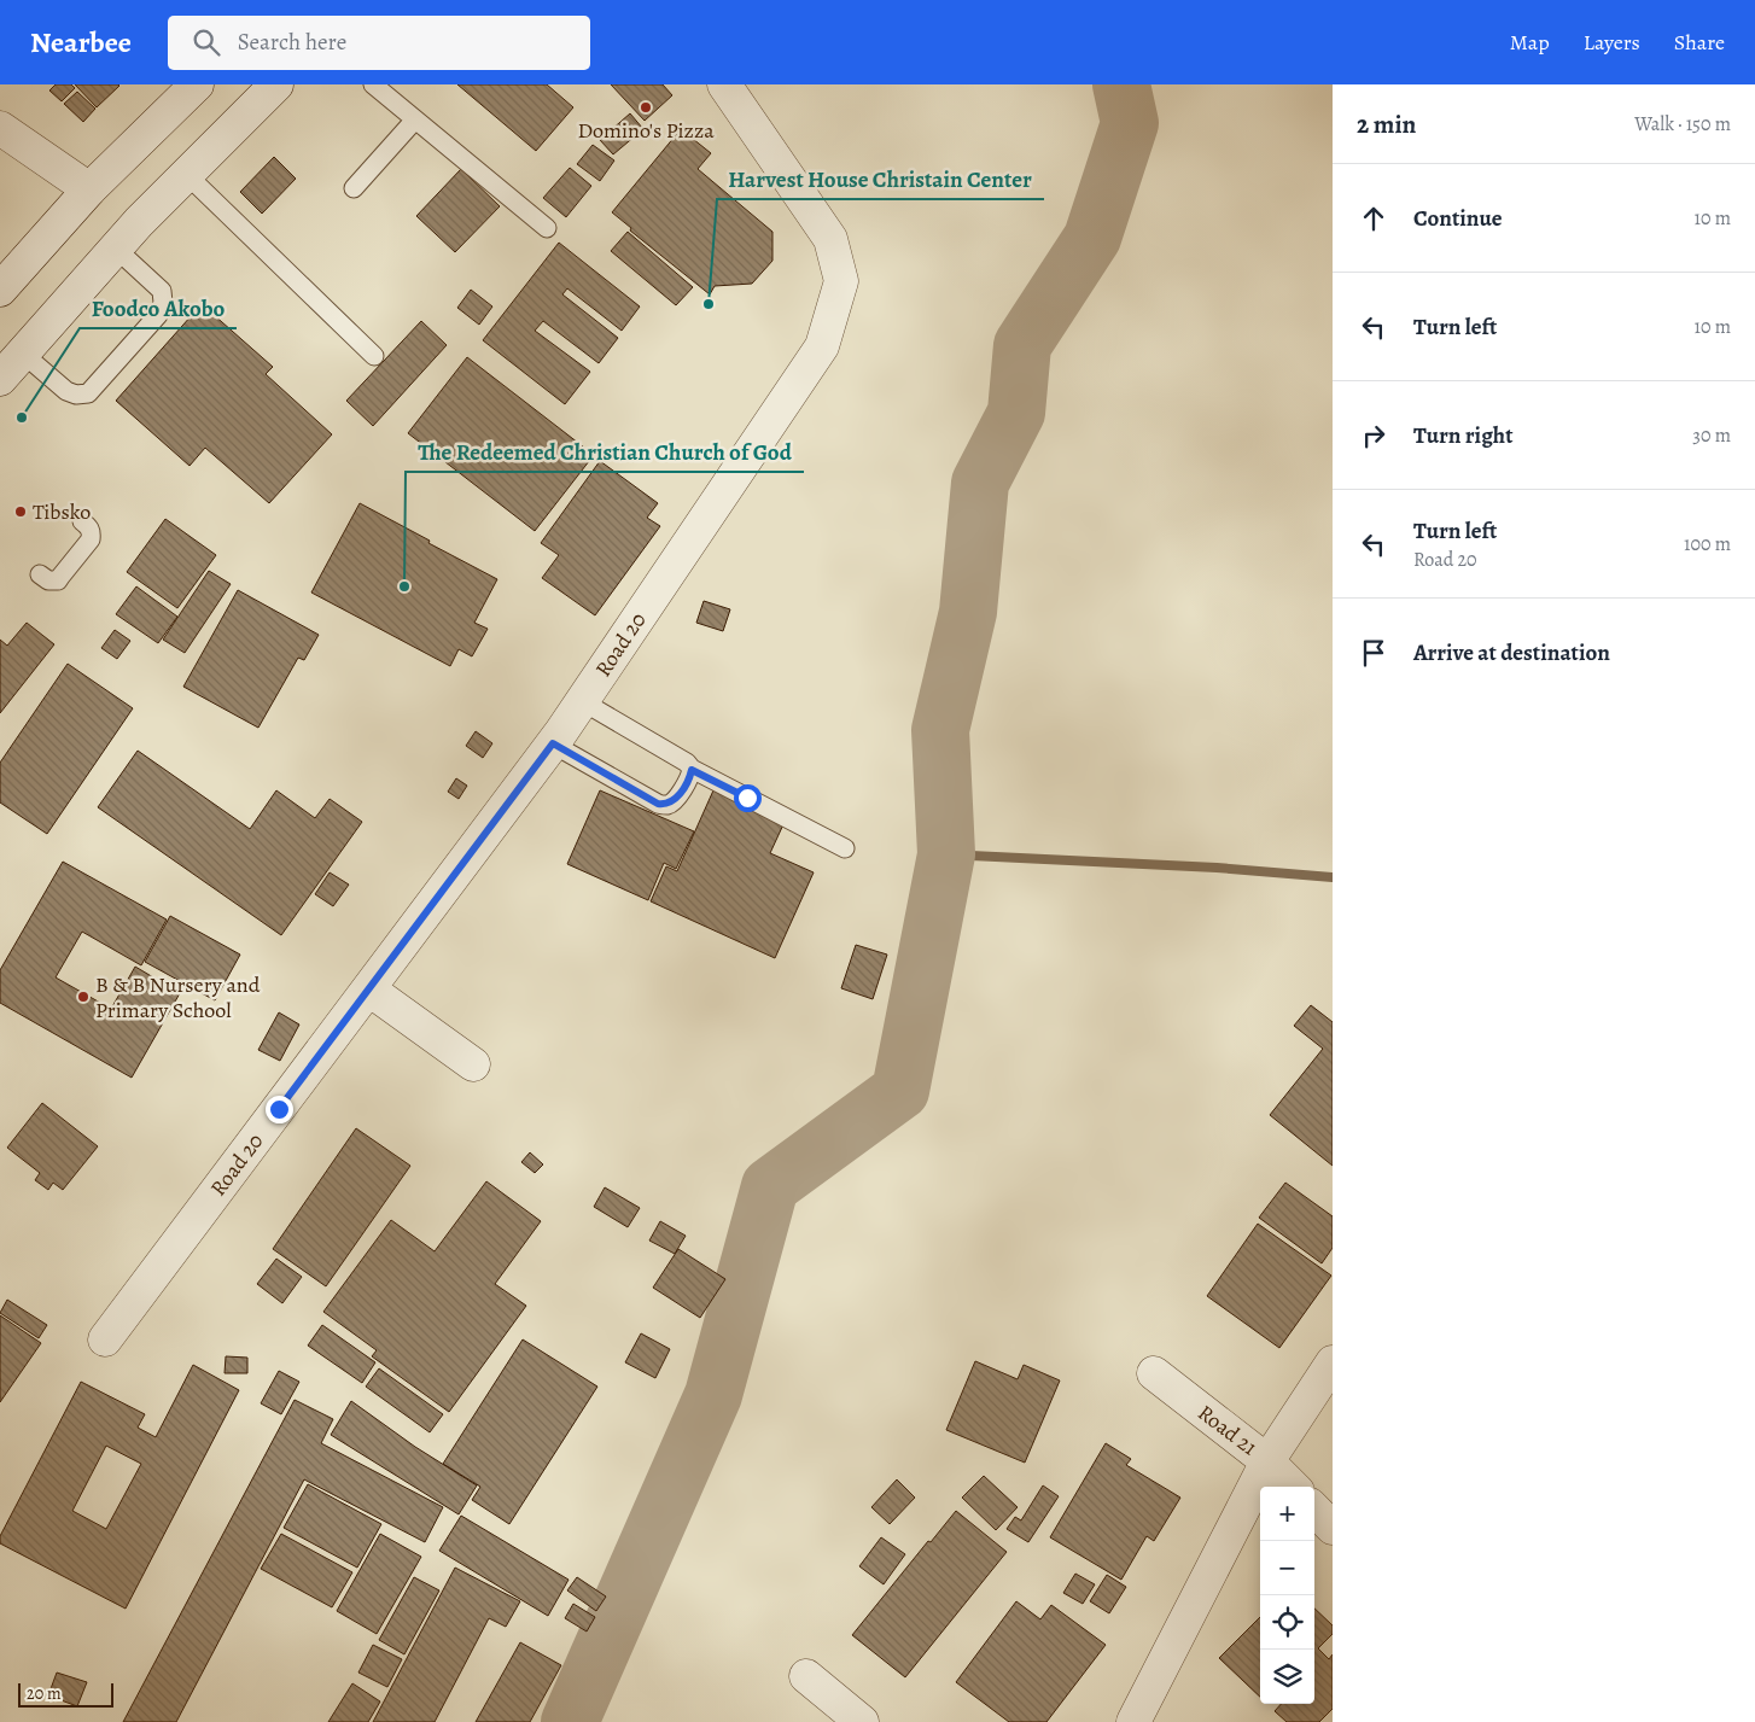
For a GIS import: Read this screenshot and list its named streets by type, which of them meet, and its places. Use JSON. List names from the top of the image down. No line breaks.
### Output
{"streets":{"street":["Road 20","Road 21"]},"places":["Domino's Pizza","Harvest House Christain Center","Foodco Akobo","Tibsko","The Redeemed Christian Church of God","B & B Nursery and Primary School"],"scale_bar":"20 m","page":{"header":"Nearbee","search":"Search here","nav":["Map","Layers","Share"],"heading":["2 min","Walk · 150 m"],"list":[["Continue","10 m"],["Turn left","10 m"],["Turn right","30 m"],["Turn left","Road 20","100 m"],"Arrive at destination"],"map_buttons":["+","−"],"scale":"20 m"}}
